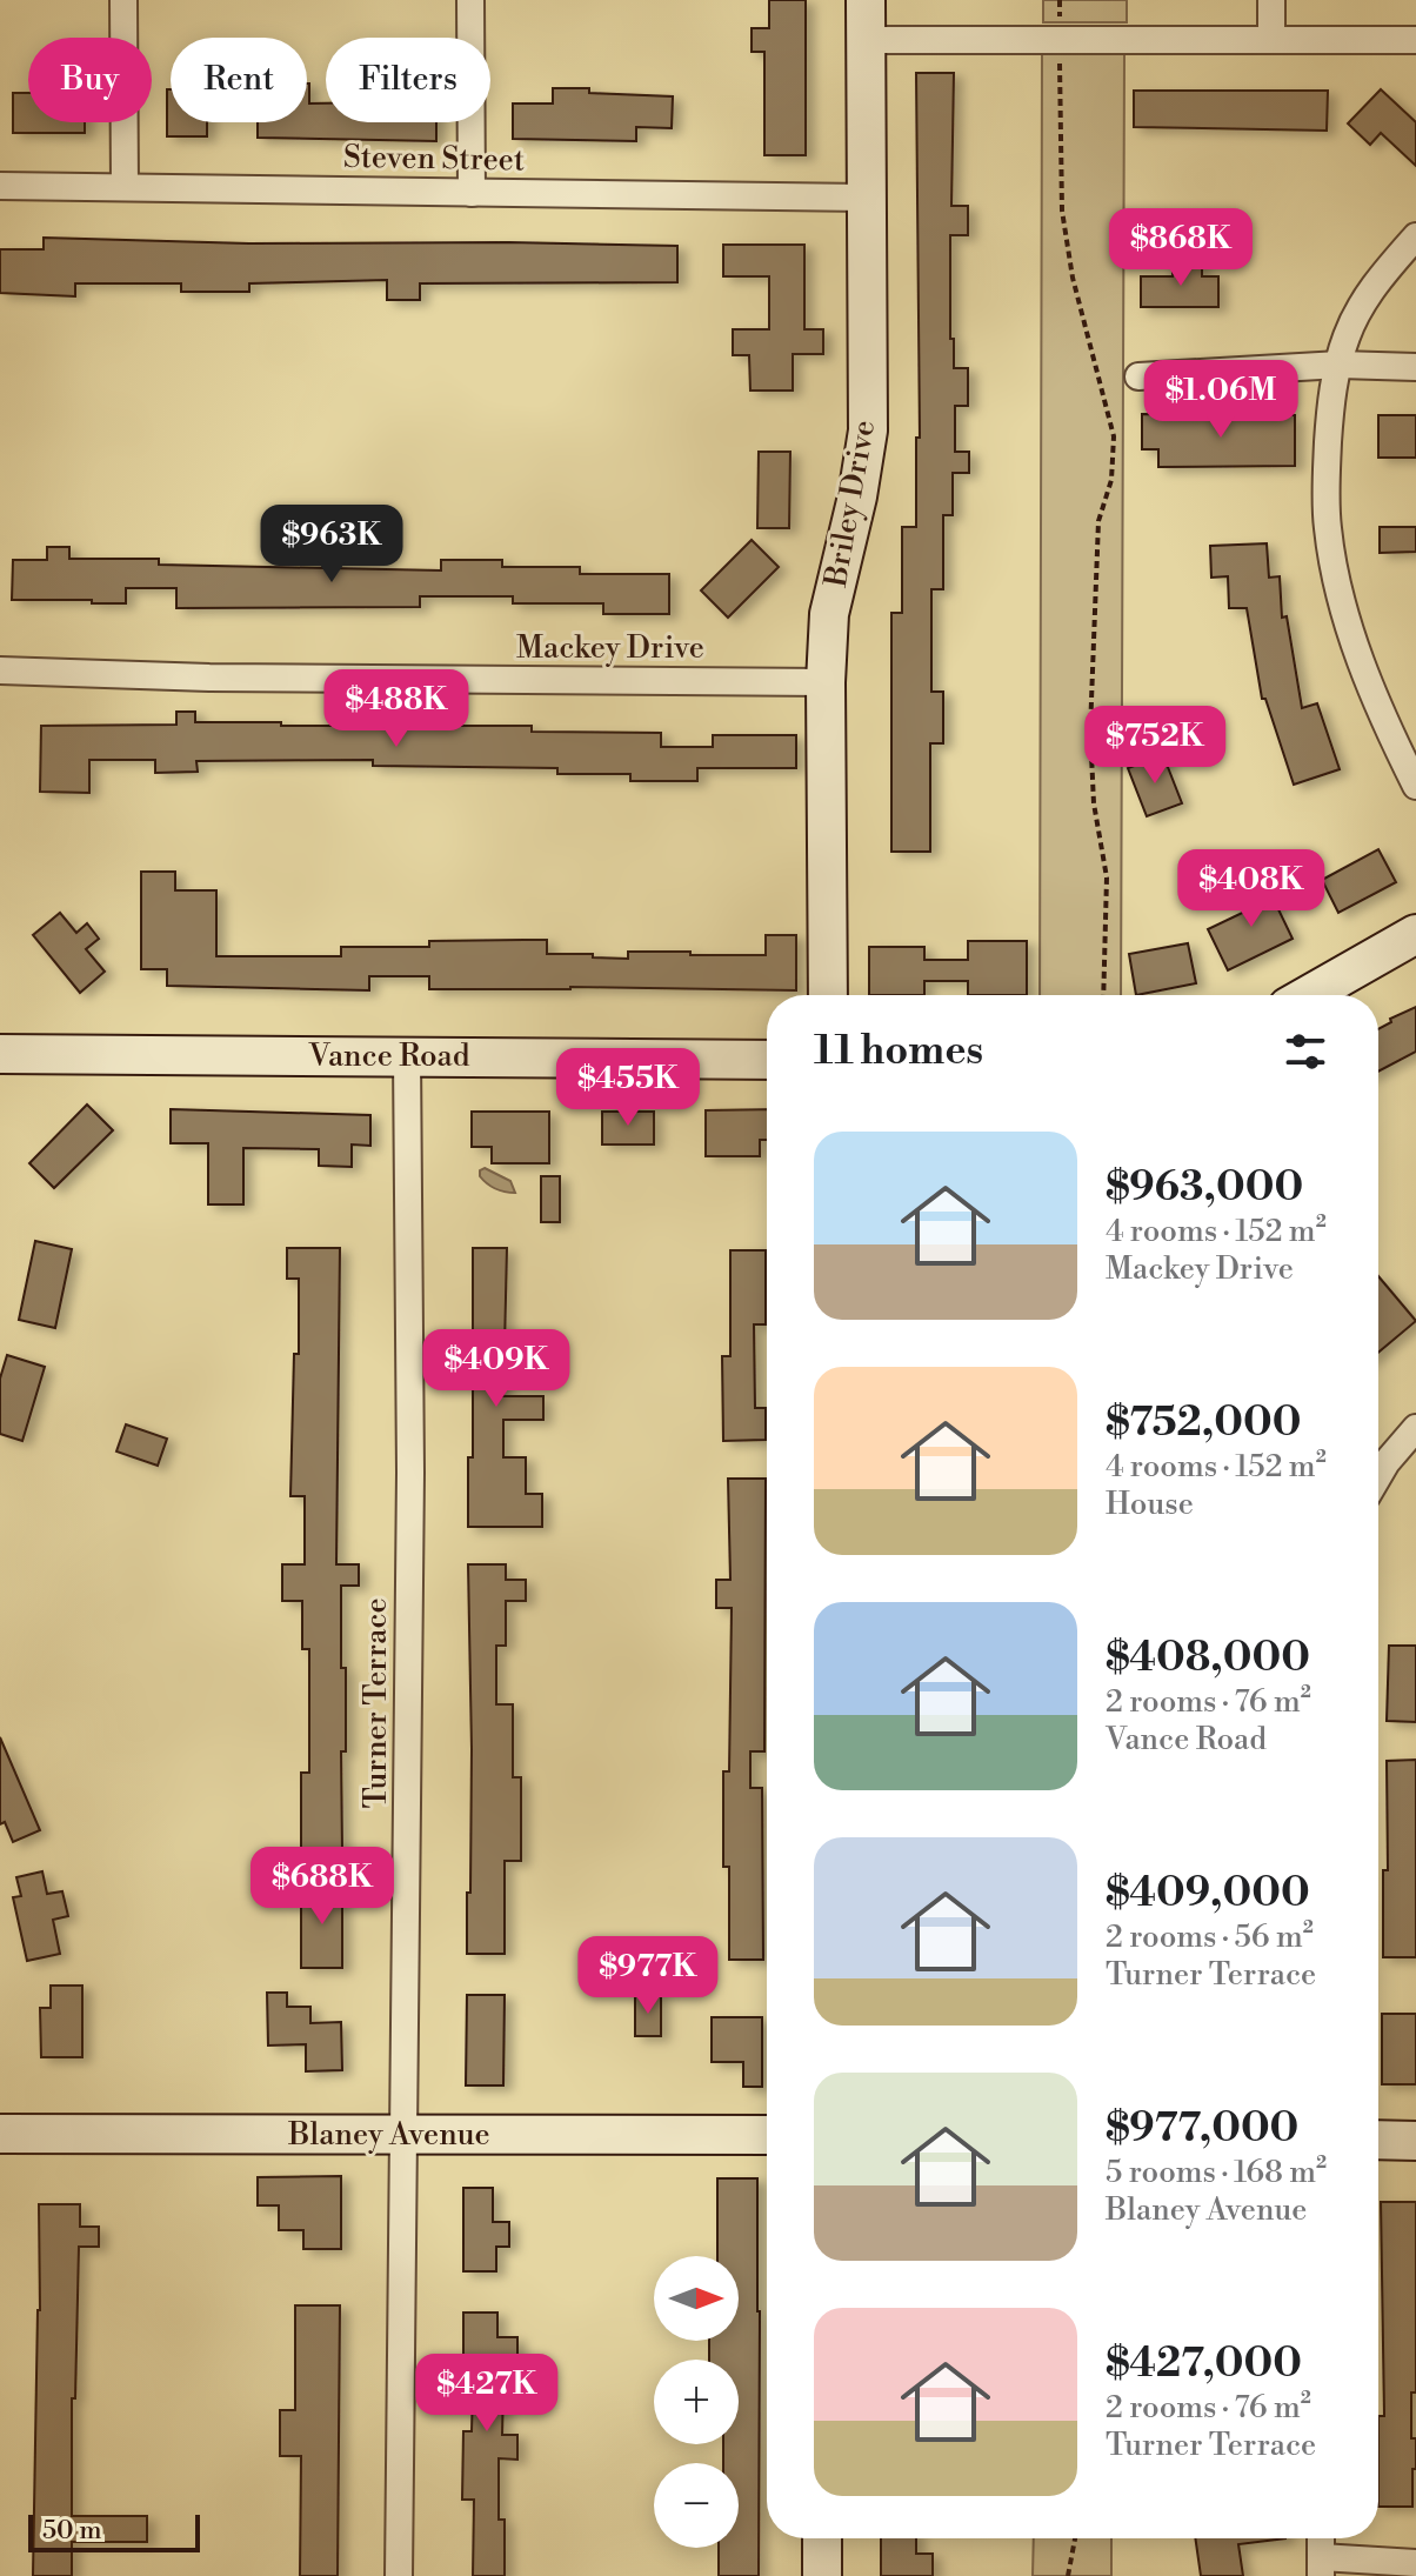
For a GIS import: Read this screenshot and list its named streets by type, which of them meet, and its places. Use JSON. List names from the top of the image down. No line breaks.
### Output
{"streets":{"street":["Steven Street","Briley Drive","Mackey Drive","Vance Road","Turner Terrace","Blaney Avenue"]},"crossings":[["Steven Street","Briley Drive"],["Briley Drive","Mackey Drive"],["Vance Road","Turner Terrace"],["Turner Terrace","Blaney Avenue"]],"scale_bar":"50 m","north":"right","page":{"chip":["Buy","Rent","Filters"],"price":["$868K","$1.06M","$963K","$488K","$752K","$408K","$455K","$409K","$688K","$977K","$427K"],"heading":"11 homes","list":[{"name":"$963,000","note":"4 rooms · 152 m² · Mackey Drive"},{"name":"$752,000","note":"4 rooms · 152 m² · House"},{"name":"$408,000","note":"2 rooms · 76 m² · Vance Road"},{"name":"$409,000","note":"2 rooms · 56 m² · Turner Terrace"},{"name":"$977,000","note":"5 rooms · 168 m² · Blaney Avenue"},{"name":"$427,000","note":"2 rooms · 76 m² · Turner Terrace"}],"map_buttons":["+","−"],"scale":"50 m"}}
